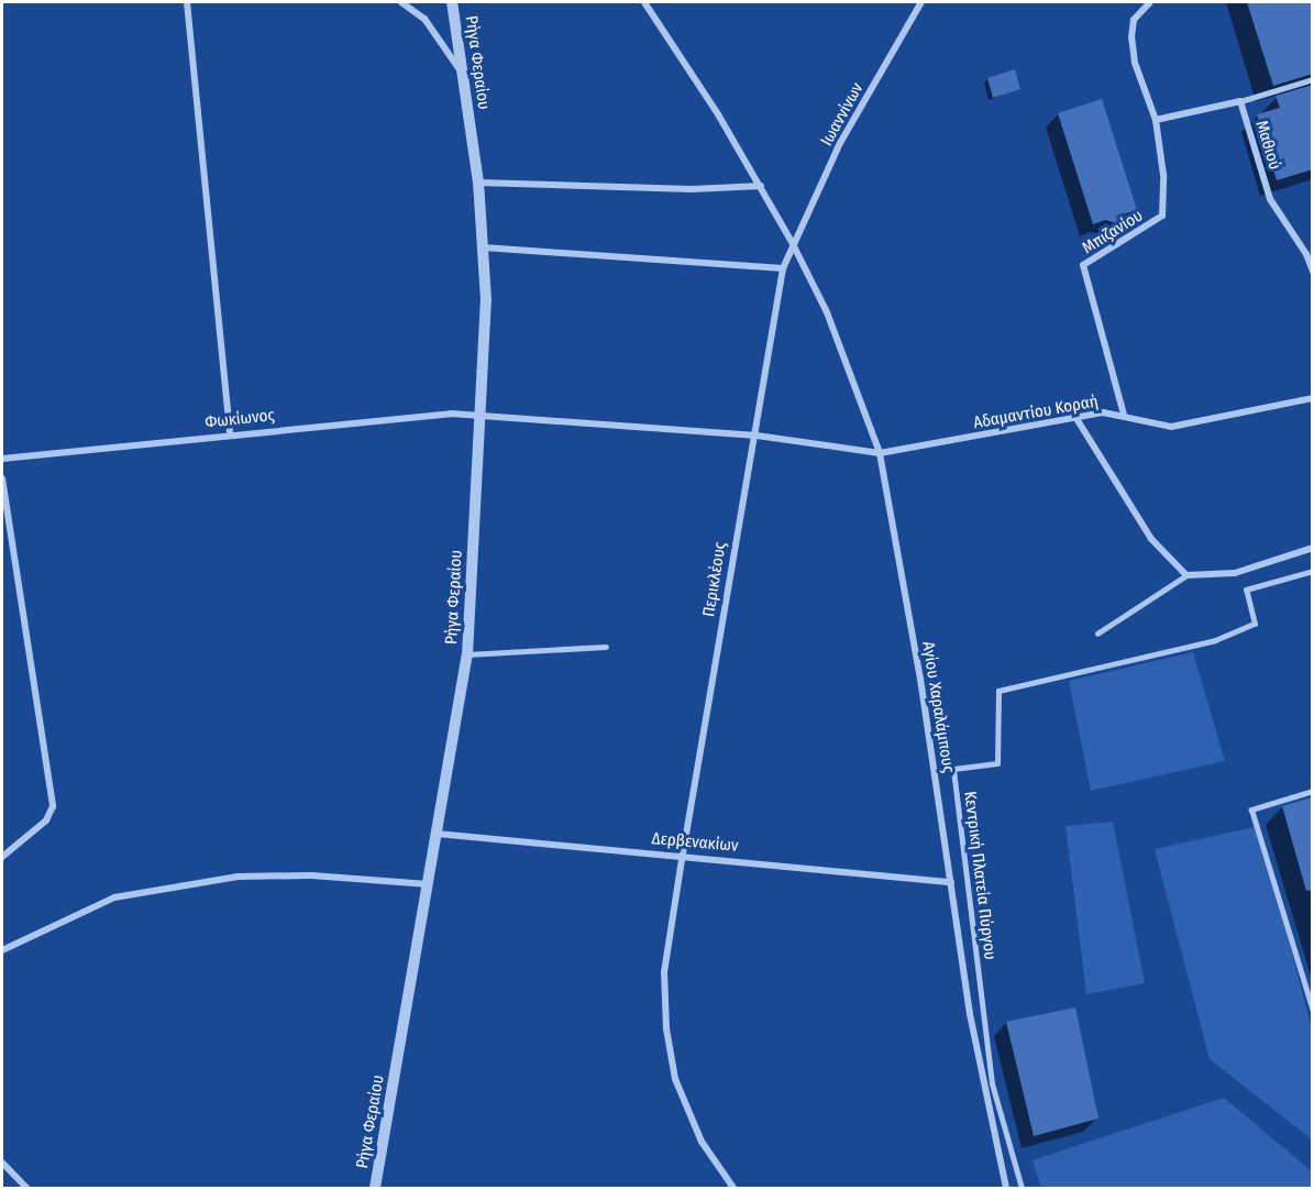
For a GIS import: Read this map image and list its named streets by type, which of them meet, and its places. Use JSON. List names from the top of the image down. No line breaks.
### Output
{"streets":{"street":["Ρήγα Φεραίου","Ιωαννίνων","Μαθιού","Μπιζανίου","Αδαμαντίου Κοραή","Φωκίωνος","Περικλέους","Αγίου Χαραλάμπους","Δερβενακίων","Κεντρική Πλατεία Πύργου"]},"crossings":[["Ρήγα Φεραίου","Φωκίωνος"],["Ρήγα Φεραίου","Δερβενακίων"],["Ιωαννίνων","Περικλέους"],["Ιωαννίνων","Αγίου Χαραλάμπους"],["Μπιζανίου","Αδαμαντίου Κοραή"],["Αδαμαντίου Κοραή","Φωκίωνος"],["Αδαμαντίου Κοραή","Περικλέους"],["Αδαμαντίου Κοραή","Αγίου Χαραλάμπους"],["Φωκίωνος","Περικλέους"],["Περικλέους","Αγίου Χαραλάμπους"],["Περικλέους","Δερβενακίων"],["Αγίου Χαραλάμπους","Δερβενακίων"]]}
